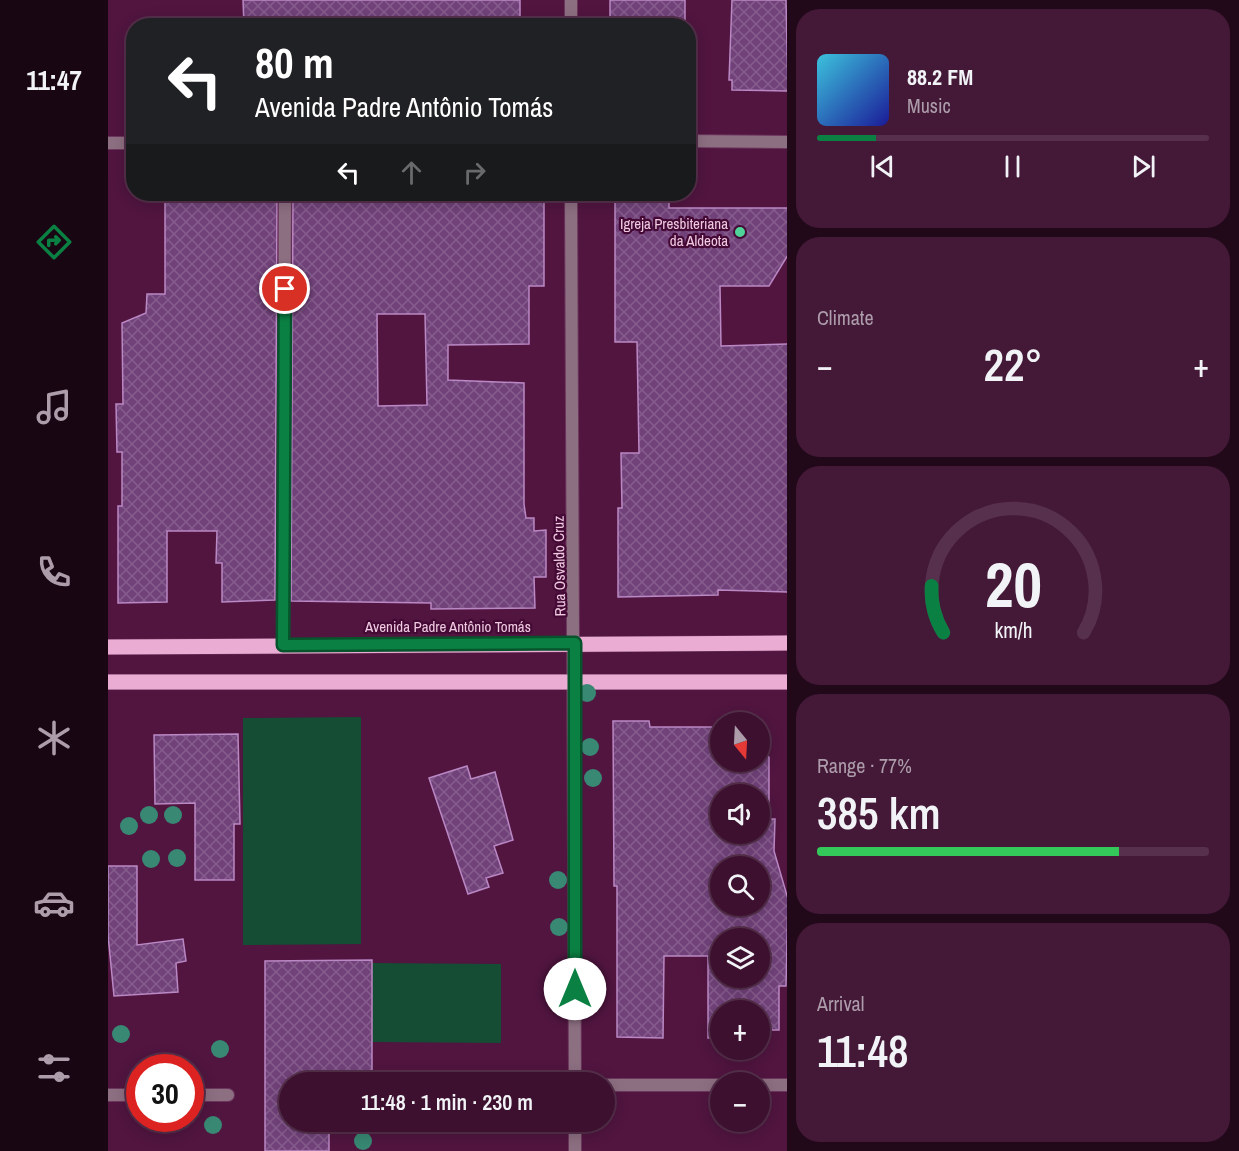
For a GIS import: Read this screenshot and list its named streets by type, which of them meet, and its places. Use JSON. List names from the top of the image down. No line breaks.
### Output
{"streets":{"main road":["Avenida Padre Antônio Tomás"],"street":["Rua Osvaldo Cruz"]},"crossings":[["Rua Osvaldo Cruz","Avenida Padre Antônio Tomás"]],"places":["Igreja Presbiteriana da Aldeota"],"north":"bottom","page":{"tabs":"11:47","turn":["80 m","Avenida Padre Antônio Tomás"],"song":["88.2 FM","Music"],"tile":["Climate",["Range · 77%","385 km"],["Arrival","11:48"]],"heat":["−","22°","+"],"map_buttons":["+","−"],"limit":"30","trip":"11:48 · 1 min · 230 m","gauge":["20","km/h"]}}
